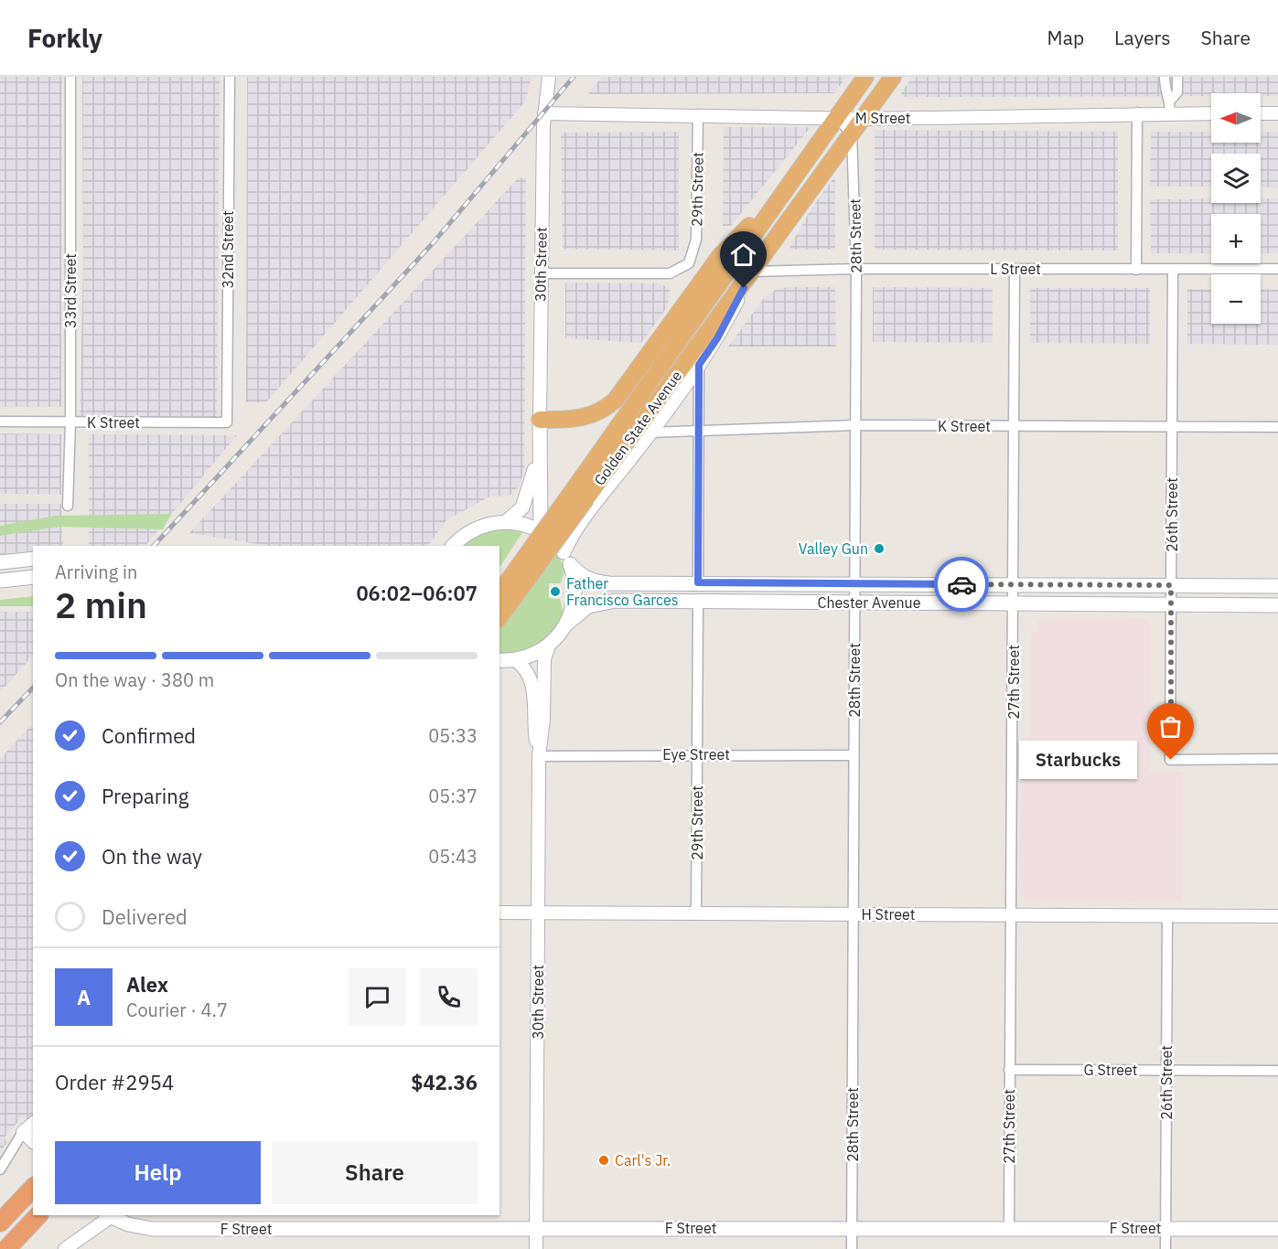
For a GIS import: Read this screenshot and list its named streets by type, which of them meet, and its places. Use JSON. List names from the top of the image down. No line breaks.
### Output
{"streets":{"highway":["Golden State Avenue"],"main road":["30th Street","Chester Avenue","F Street"],"street":["M Street","29th Street","28th Street","32nd Street","L Street","33rd Street","K Street","26th Street","27th Street","Eye Street","H Street","G Street"]},"crossings":[["M Street","29th Street"],["M Street","30th Street"],["M Street","Golden State Avenue"],["29th Street","30th Street"],["29th Street","Chester Avenue"],["29th Street","Eye Street"],["29th Street","H Street"],["28th Street","L Street"],["28th Street","K Street"],["28th Street","Golden State Avenue"],["28th Street","Chester Avenue"],["28th Street","Eye Street"],["28th Street","H Street"],["28th Street","F Street"],["32nd Street","K Street"],["30th Street","Chester Avenue"],["30th Street","Eye Street"],["30th Street","H Street"],["30th Street","F Street"],["L Street","Golden State Avenue"],["L Street","26th Street"],["L Street","27th Street"],["33rd Street","K Street"],["K Street","26th Street"],["K Street","27th Street"],["26th Street","Chester Avenue"],["26th Street","H Street"],["26th Street","G Street"],["26th Street","F Street"],["Chester Avenue","27th Street"],["27th Street","H Street"],["27th Street","G Street"],["27th Street","F Street"]],"places":["Valley Gun","Father Francisco Garces","Starbucks","Carl's Jr."],"north":"left","page":{"header":"Forkly","nav":["Map","Layers","Share"],"map_buttons":["+","−"],"heading":["2 min","Arriving in","06:02–06:07"],"panel":["Alex","Courier · 4.7","Order #2954","$42.36"],"bar":"On the way · 380 m","list":[["Confirmed","05:33"],["Preparing","05:37"],["On the way","05:43"],"Delivered"],"bubble":"Starbucks","round":"A","buttons":["Help","Share"]}}
